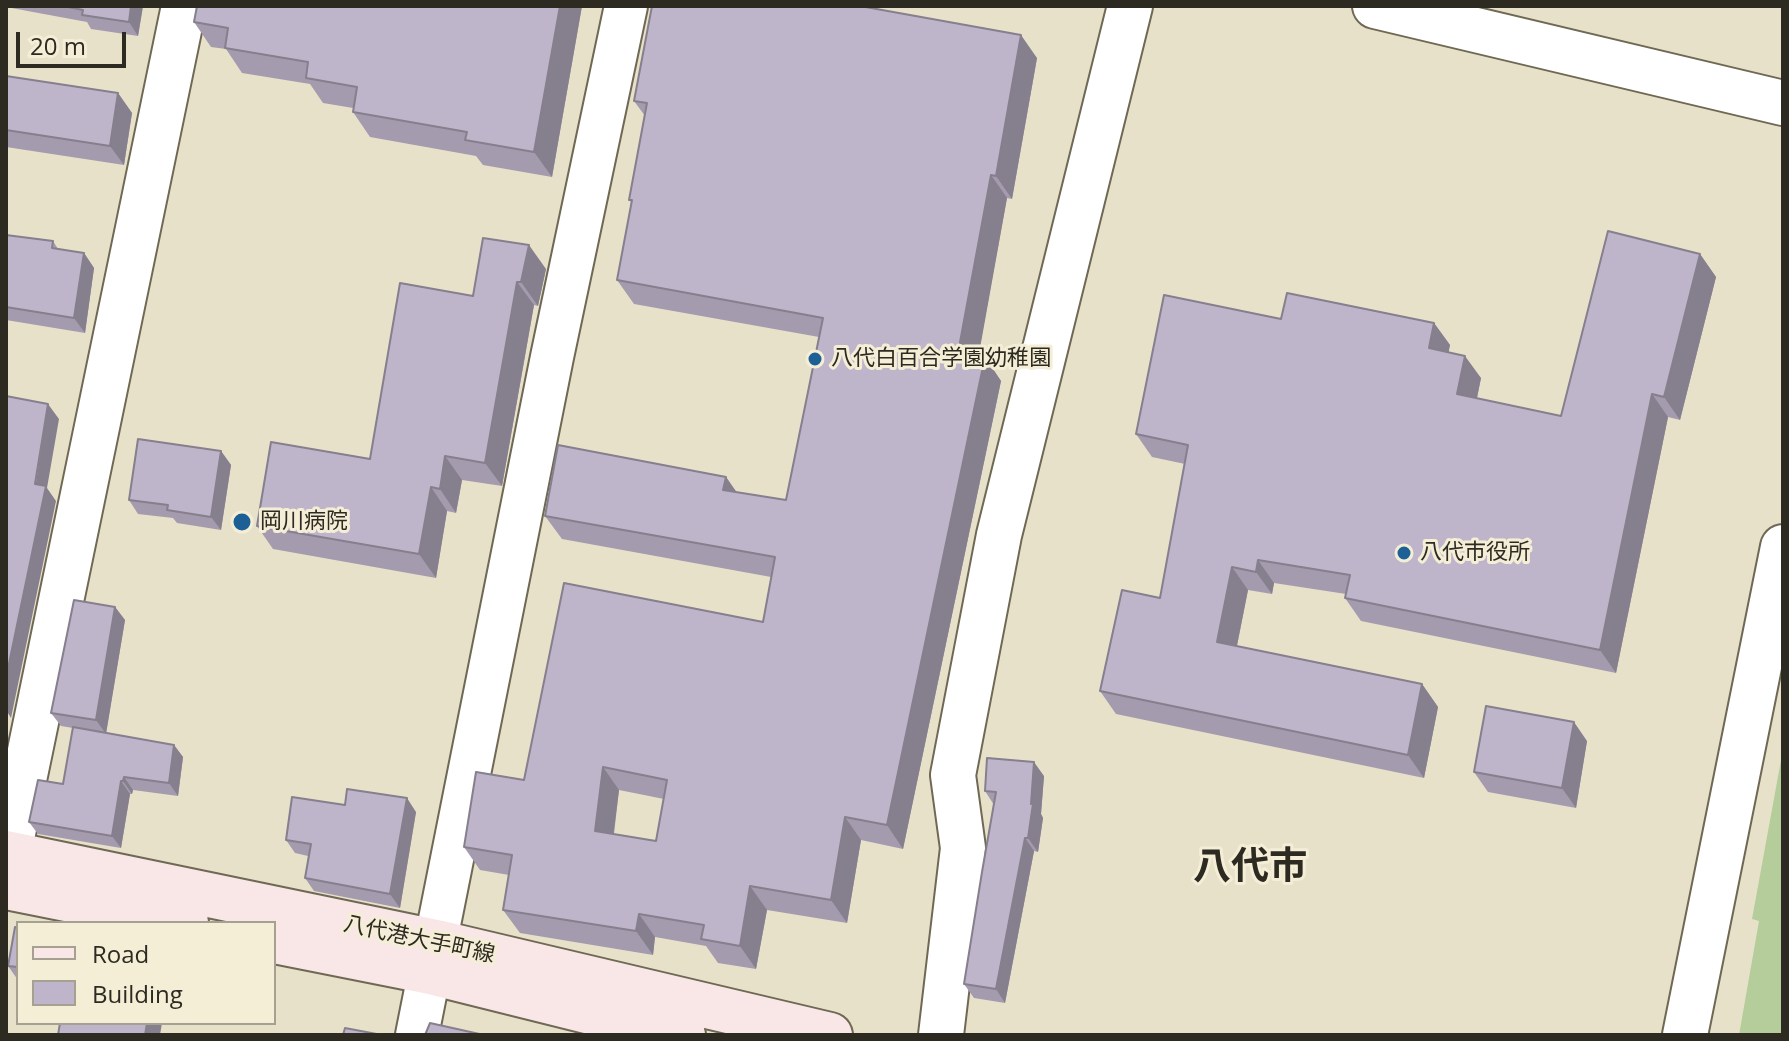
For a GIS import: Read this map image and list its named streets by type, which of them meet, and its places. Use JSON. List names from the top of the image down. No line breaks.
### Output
{"streets":{"main road":["八代港大手町線"]},"districts":["八代市"],"places":["八代白百合学園幼稚園","岡川病院","八代市役所"],"legend":["Road","Building"],"scale_bar":"20 m"}
